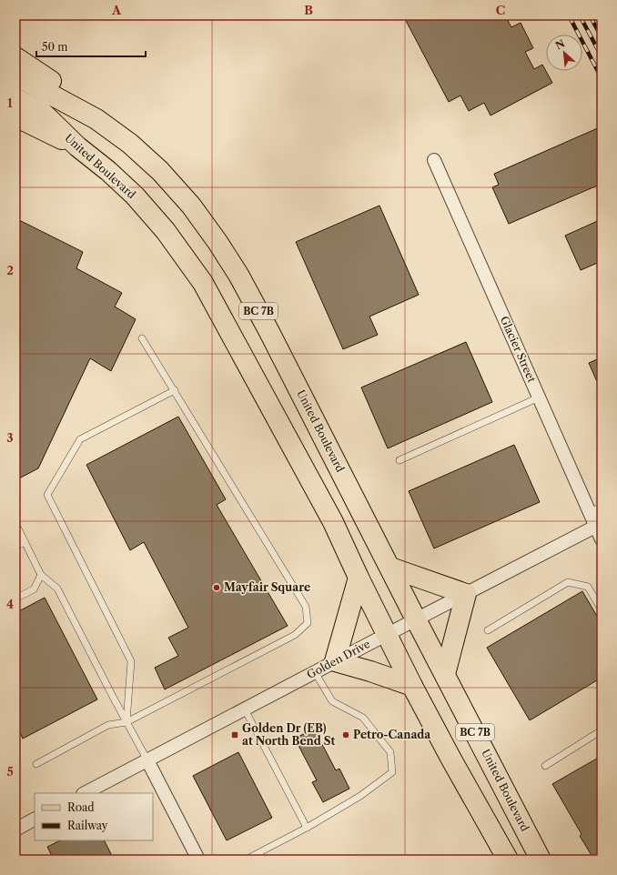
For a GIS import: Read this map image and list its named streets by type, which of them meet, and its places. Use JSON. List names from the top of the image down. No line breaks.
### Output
{"streets":{"main road":["United Boulevard","BC 7B"],"street":["Glacier Street","Golden Drive"]},"crossings":[["United Boulevard","Golden Drive"],["Glacier Street","Golden Drive"]],"places":{"other":["Mayfair Square","Petro-Canada"],"transit":["Golden Dr (EB) at North Bend St"]},"legend":["Road","Railway"],"scale_bar":"50 m","north":"top left","grid":{"columns":["A","B","C"],"rows":["1","2","3","4","5"]}}
